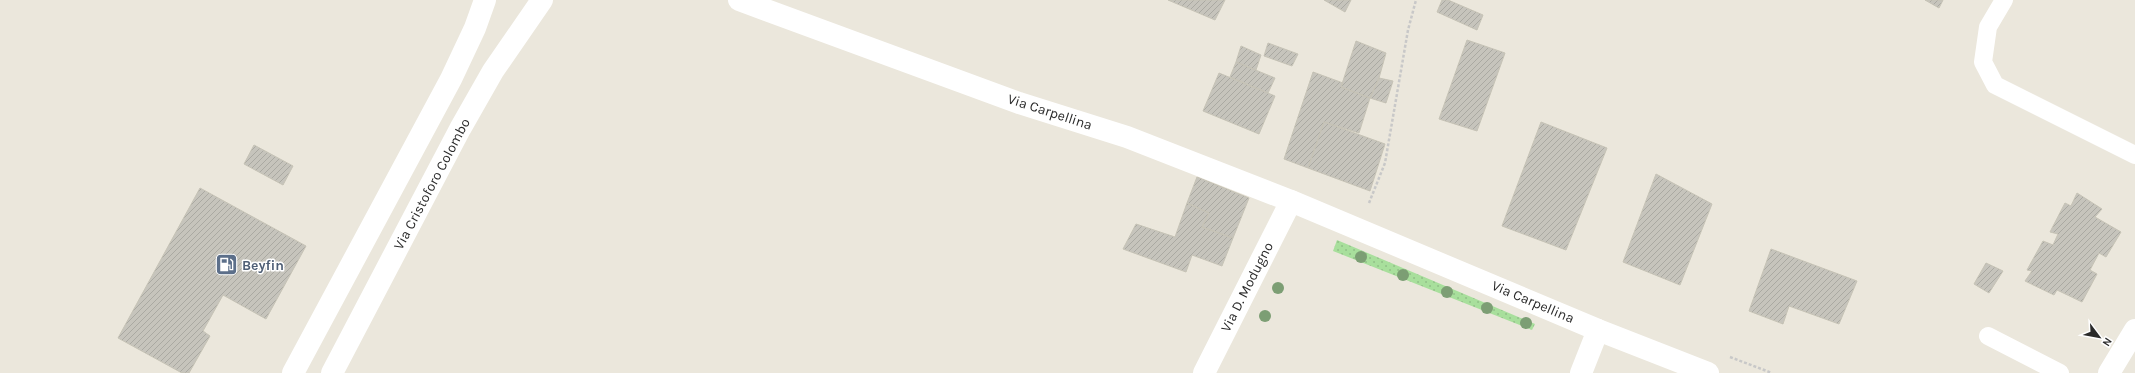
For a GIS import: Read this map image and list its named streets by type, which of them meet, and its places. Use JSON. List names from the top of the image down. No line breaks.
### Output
{"streets":{"street":["Via Carpellina","Via Cristoforo Colombo","Via D. Modugno"]},"crossings":[["Via Carpellina","Via D. Modugno"]],"places":{"fuel station":["Beyfin"]},"north":"bottom right"}
